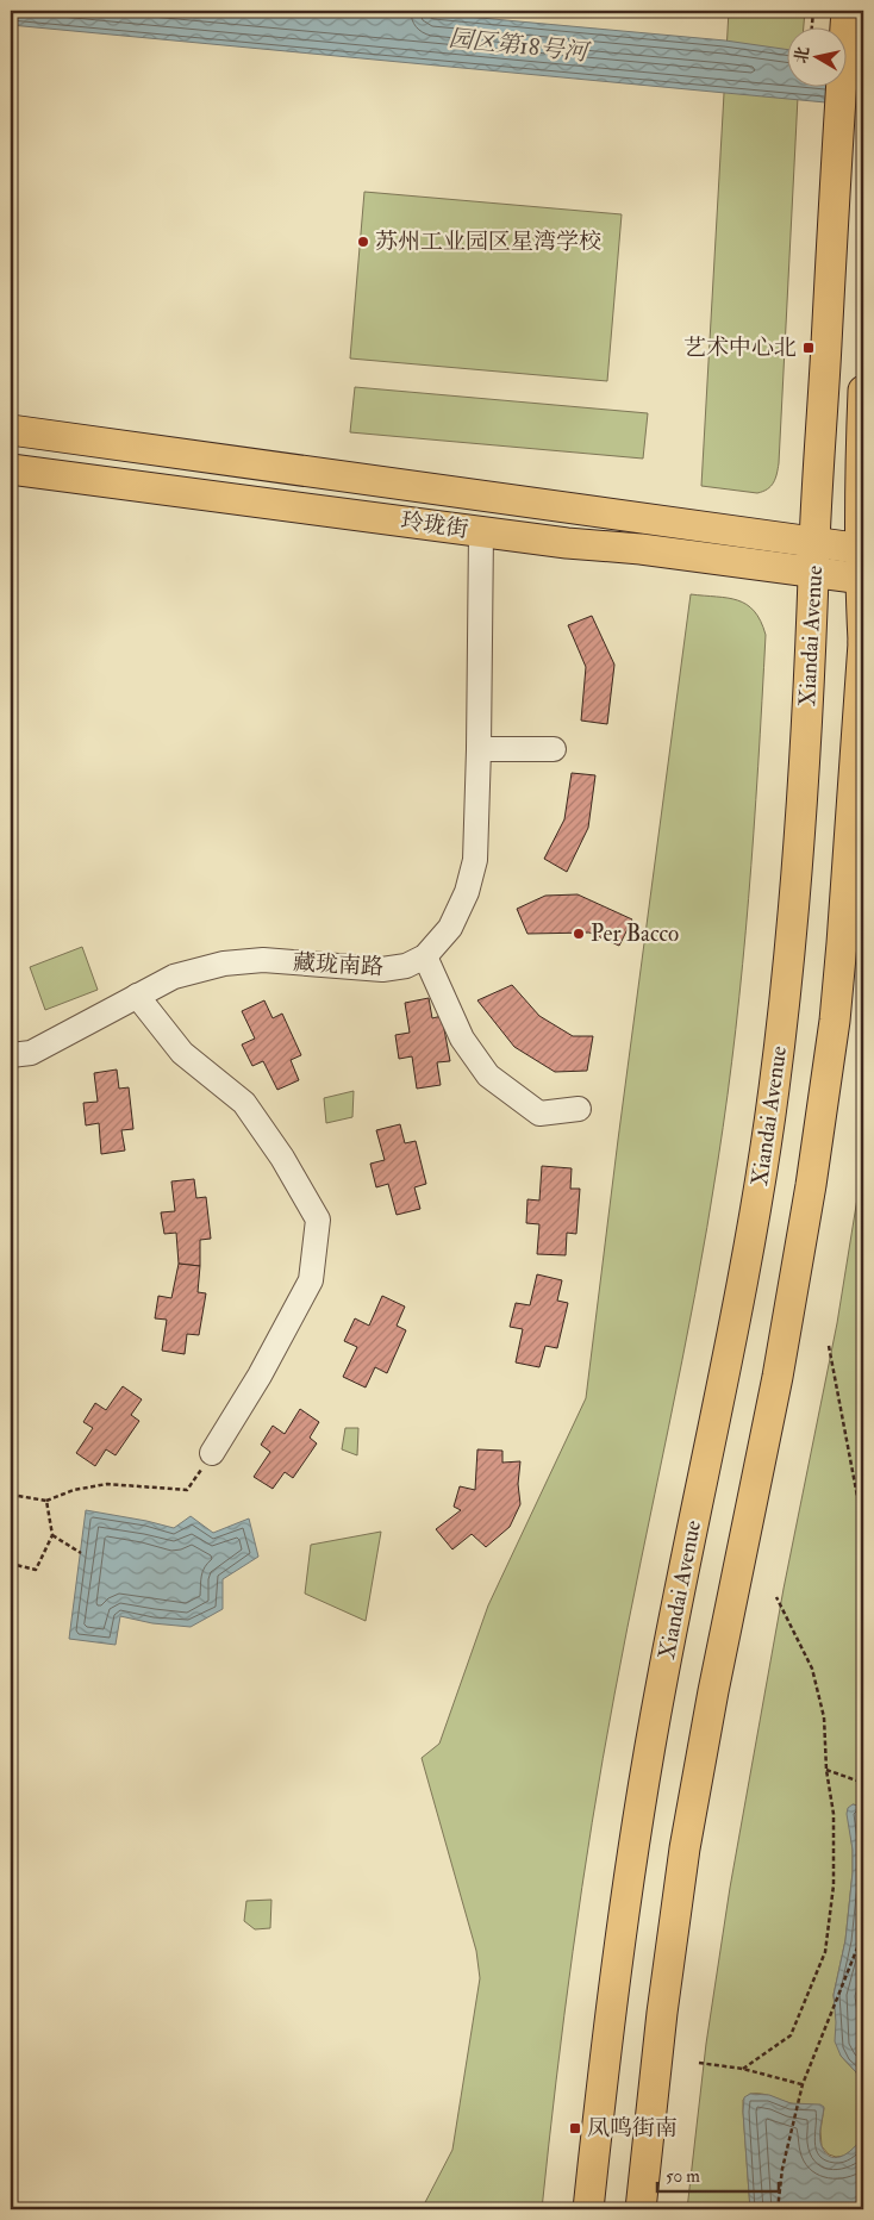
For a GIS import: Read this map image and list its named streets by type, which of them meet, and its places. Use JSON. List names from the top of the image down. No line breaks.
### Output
{"streets":{"main road":["玲珑街","Xiandai Avenue"],"street":["藏珑南路"]},"crossings":[["玲珑街","Xiandai Avenue"],["玲珑街","藏珑南路"]],"water":["园区第18号河"],"places":{"other":["苏州工业园区星湾学校","Per Bacco"],"transit":["艺术中心北","凤鸣街南"]},"scale_bar":"50 m","north":"left"}
